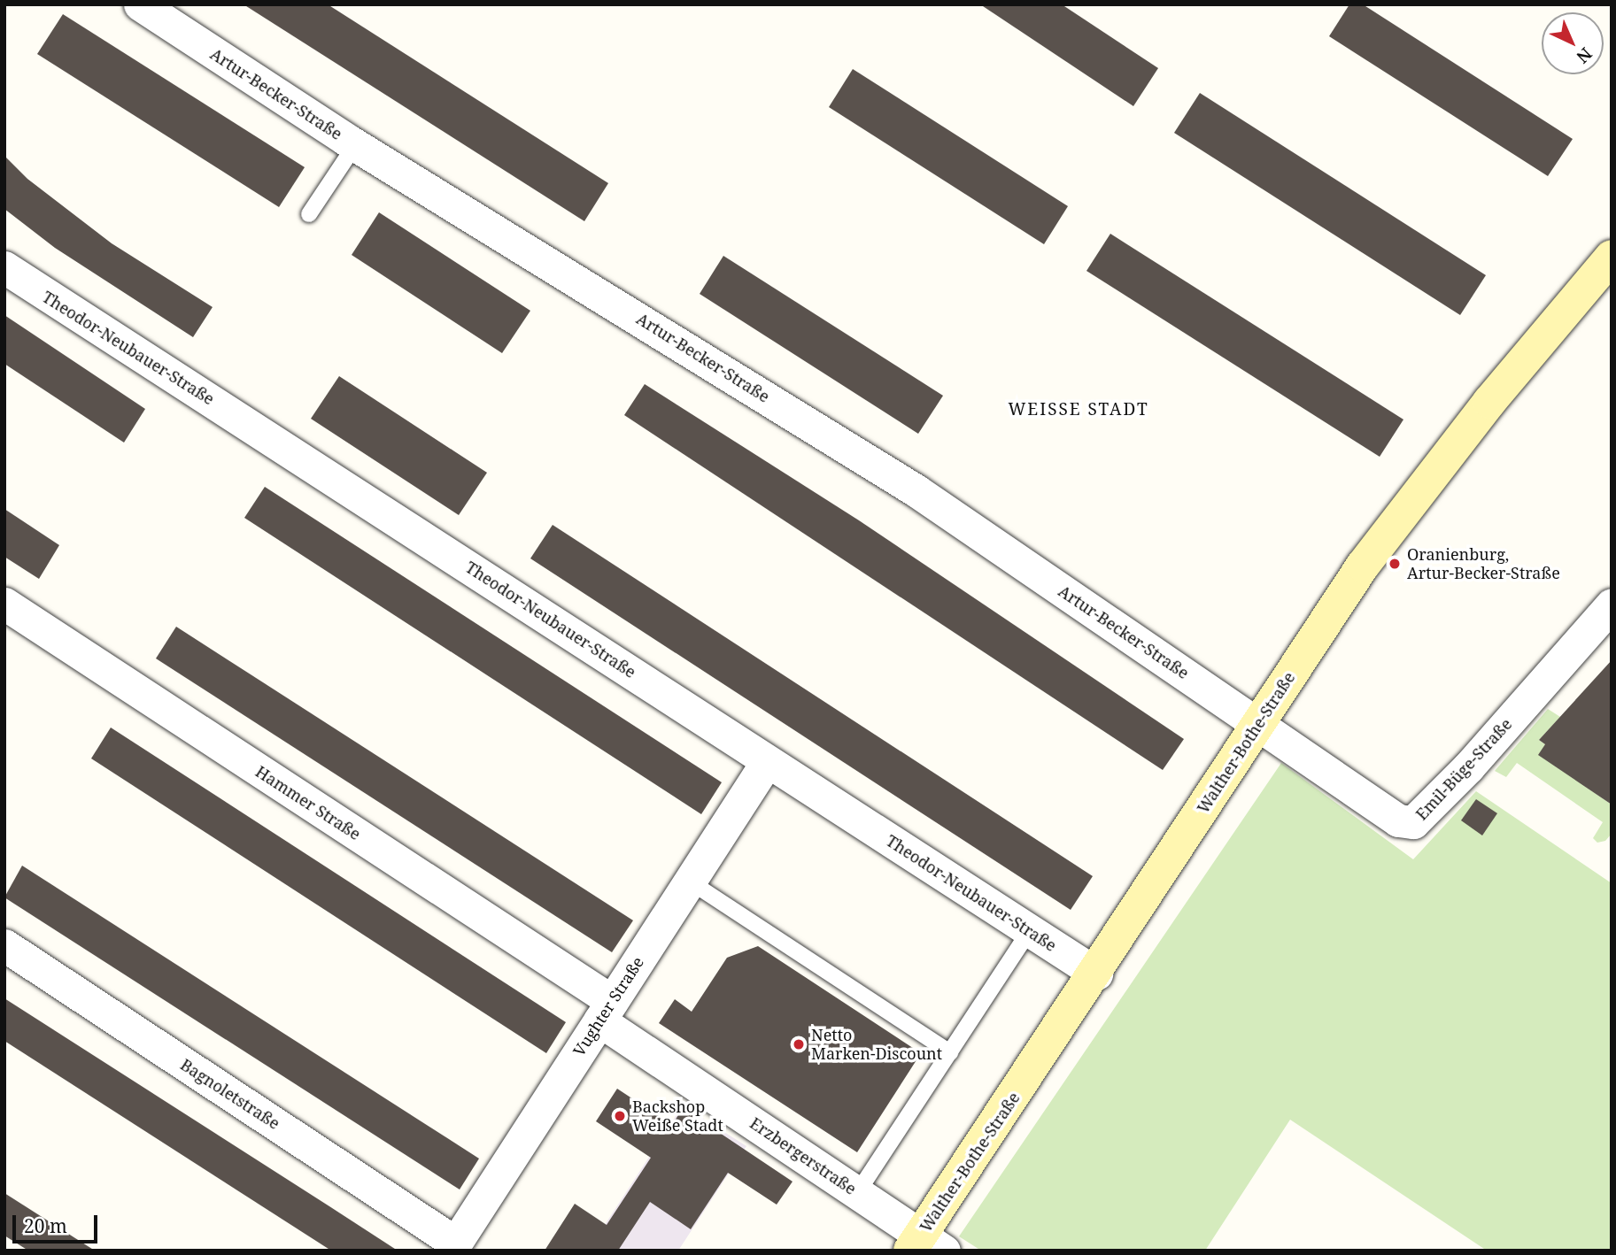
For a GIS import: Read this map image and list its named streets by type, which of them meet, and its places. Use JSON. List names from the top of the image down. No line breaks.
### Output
{"streets":{"street":["Artur-Becker-Straße","Theodor-Neubauer-Straße","Walther-Bothe-Straße","Emil-Büge-Straße","Hammer Straße","Vughter Straße","Bagnoletstraße","Erzbergerstraße"]},"crossings":[["Artur-Becker-Straße","Walther-Bothe-Straße"],["Artur-Becker-Straße","Emil-Büge-Straße"],["Theodor-Neubauer-Straße","Walther-Bothe-Straße"],["Theodor-Neubauer-Straße","Vughter Straße"],["Walther-Bothe-Straße","Emil-Büge-Straße"],["Walther-Bothe-Straße","Erzbergerstraße"],["Hammer Straße","Vughter Straße"],["Hammer Straße","Erzbergerstraße"],["Vughter Straße","Bagnoletstraße"],["Vughter Straße","Erzbergerstraße"]],"districts":["WEISSE STADT"],"places":["Oranienburg, Artur-Becker-Straße","Netto Marken-Discount","Backshop Weiße Stadt"],"scale_bar":"20 m","north":"bottom right"}
